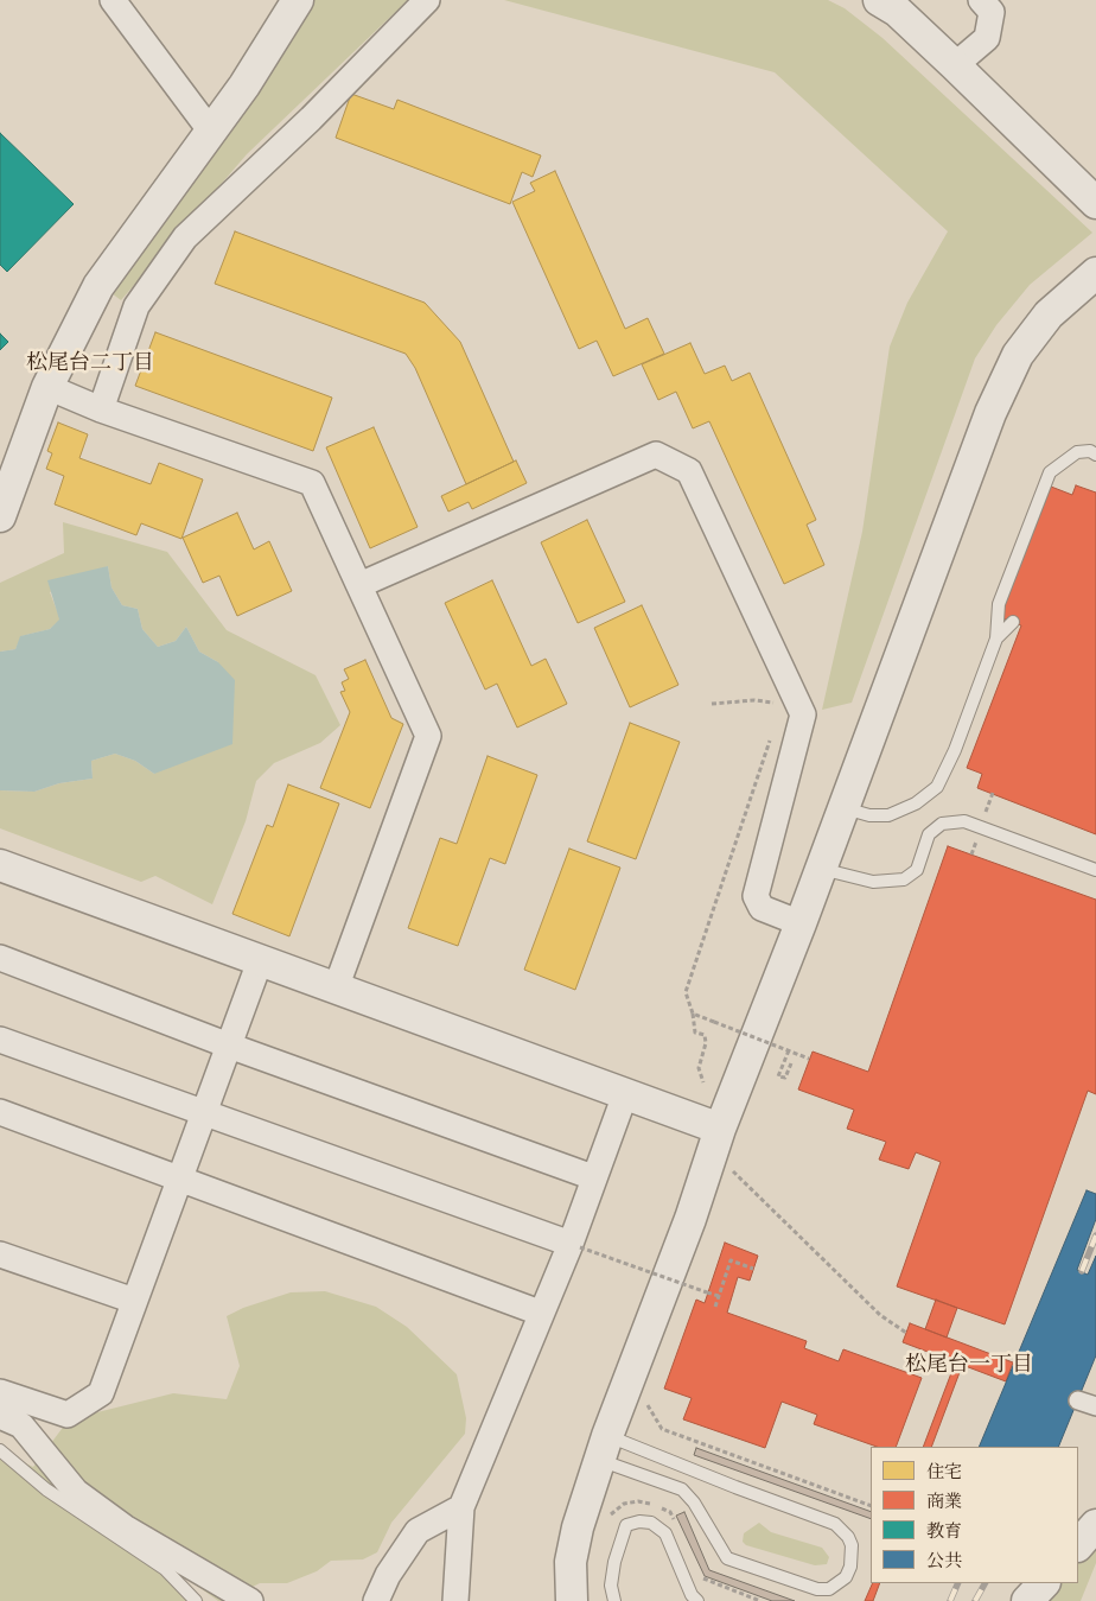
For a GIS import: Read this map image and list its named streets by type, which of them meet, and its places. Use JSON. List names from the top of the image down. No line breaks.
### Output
{"districts":["松尾台二丁目","松尾台一丁目"],"legend":["住宅","商業","教育","公共"]}
